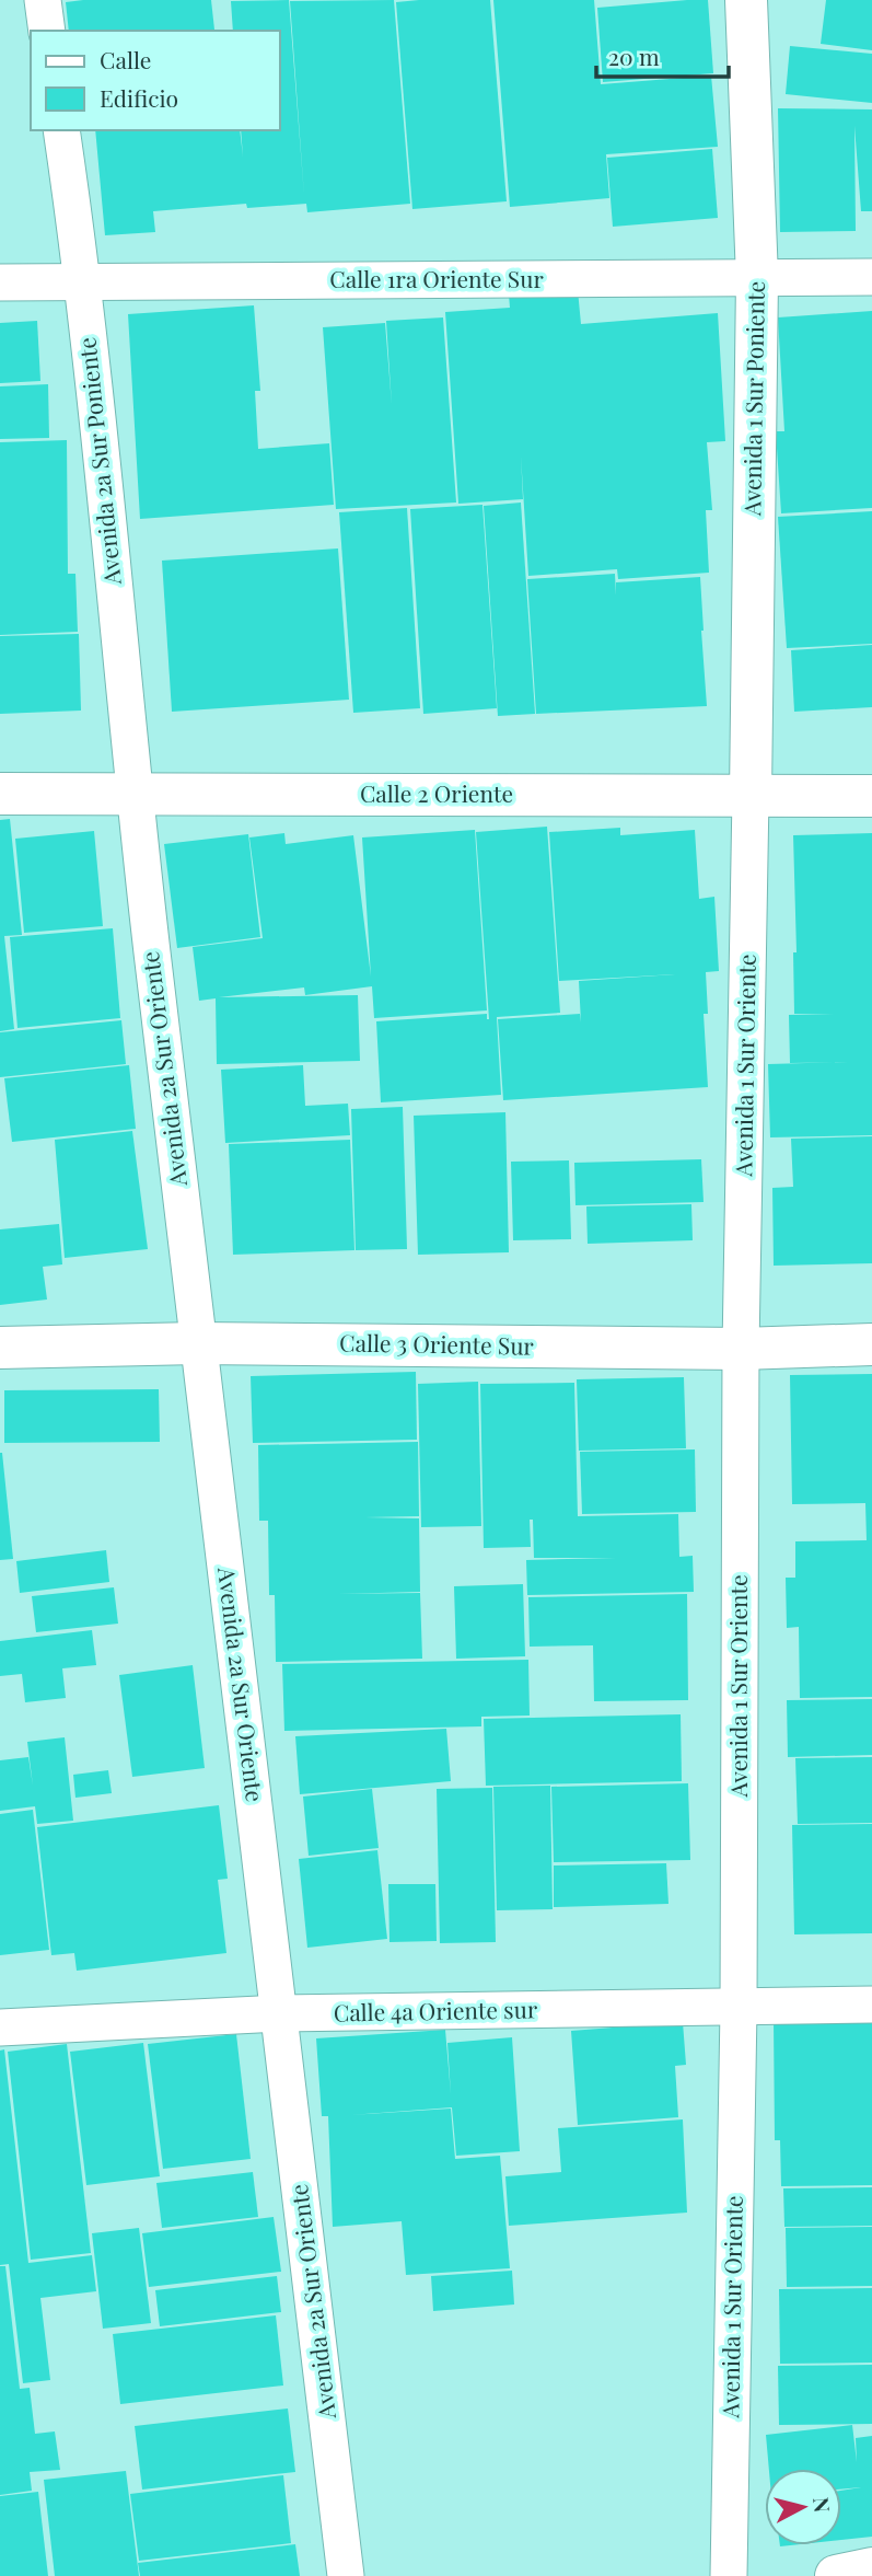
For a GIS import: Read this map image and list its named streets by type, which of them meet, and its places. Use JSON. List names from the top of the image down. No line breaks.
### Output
{"streets":{"main road":["Avenida 1 Sur Poniente","Calle 2 Oriente","Calle 3 Oriente Sur"],"street":["Calle 1ra Oriente Sur","Avenida 2a Sur Poniente","Avenida 1 Sur Oriente","Avenida 2a Sur Oriente","Calle 4a Oriente sur"]},"crossings":[["Calle 1ra Oriente Sur","Avenida 1 Sur Poniente"],["Calle 1ra Oriente Sur","Avenida 2a Sur Poniente"],["Avenida 1 Sur Poniente","Calle 2 Oriente"],["Avenida 1 Sur Poniente","Avenida 1 Sur Oriente"],["Avenida 2a Sur Poniente","Calle 2 Oriente"],["Avenida 2a Sur Poniente","Avenida 2a Sur Oriente"],["Calle 2 Oriente","Avenida 1 Sur Oriente"],["Calle 2 Oriente","Avenida 2a Sur Oriente"],["Avenida 1 Sur Oriente","Calle 3 Oriente Sur"],["Avenida 1 Sur Oriente","Calle 4a Oriente sur"],["Avenida 2a Sur Oriente","Calle 3 Oriente Sur"],["Avenida 2a Sur Oriente","Calle 4a Oriente sur"]],"legend":["Calle","Edificio"],"scale_bar":"20 m","north":"right"}
